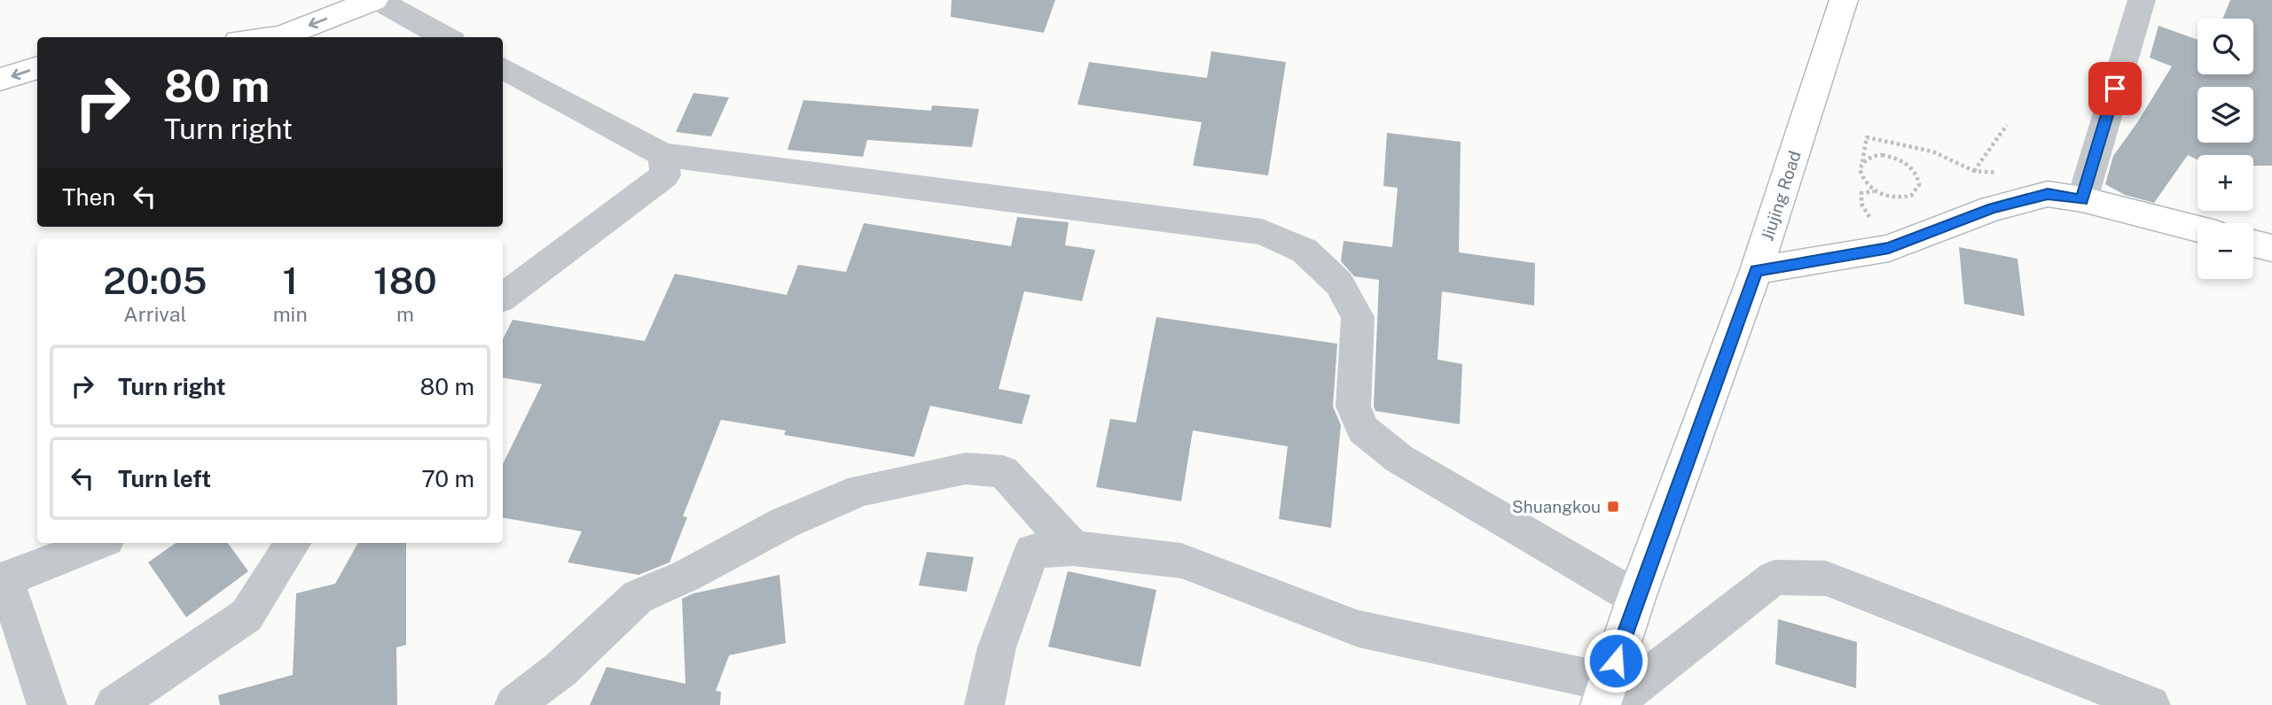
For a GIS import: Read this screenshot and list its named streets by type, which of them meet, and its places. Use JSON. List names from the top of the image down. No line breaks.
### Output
{"streets":{"main road":["Jiujing Road"]},"places":{"transit":["Shuangkou"]},"page":{"map_buttons":["+","−"],"turn":["80 m","Turn right"],"then":"Then","eta":["20:05","Arrival","1","min","180","m"],"list":[{"name":"Turn right","value":"80 m"},{"name":"Turn left","value":"70 m"}]}}
